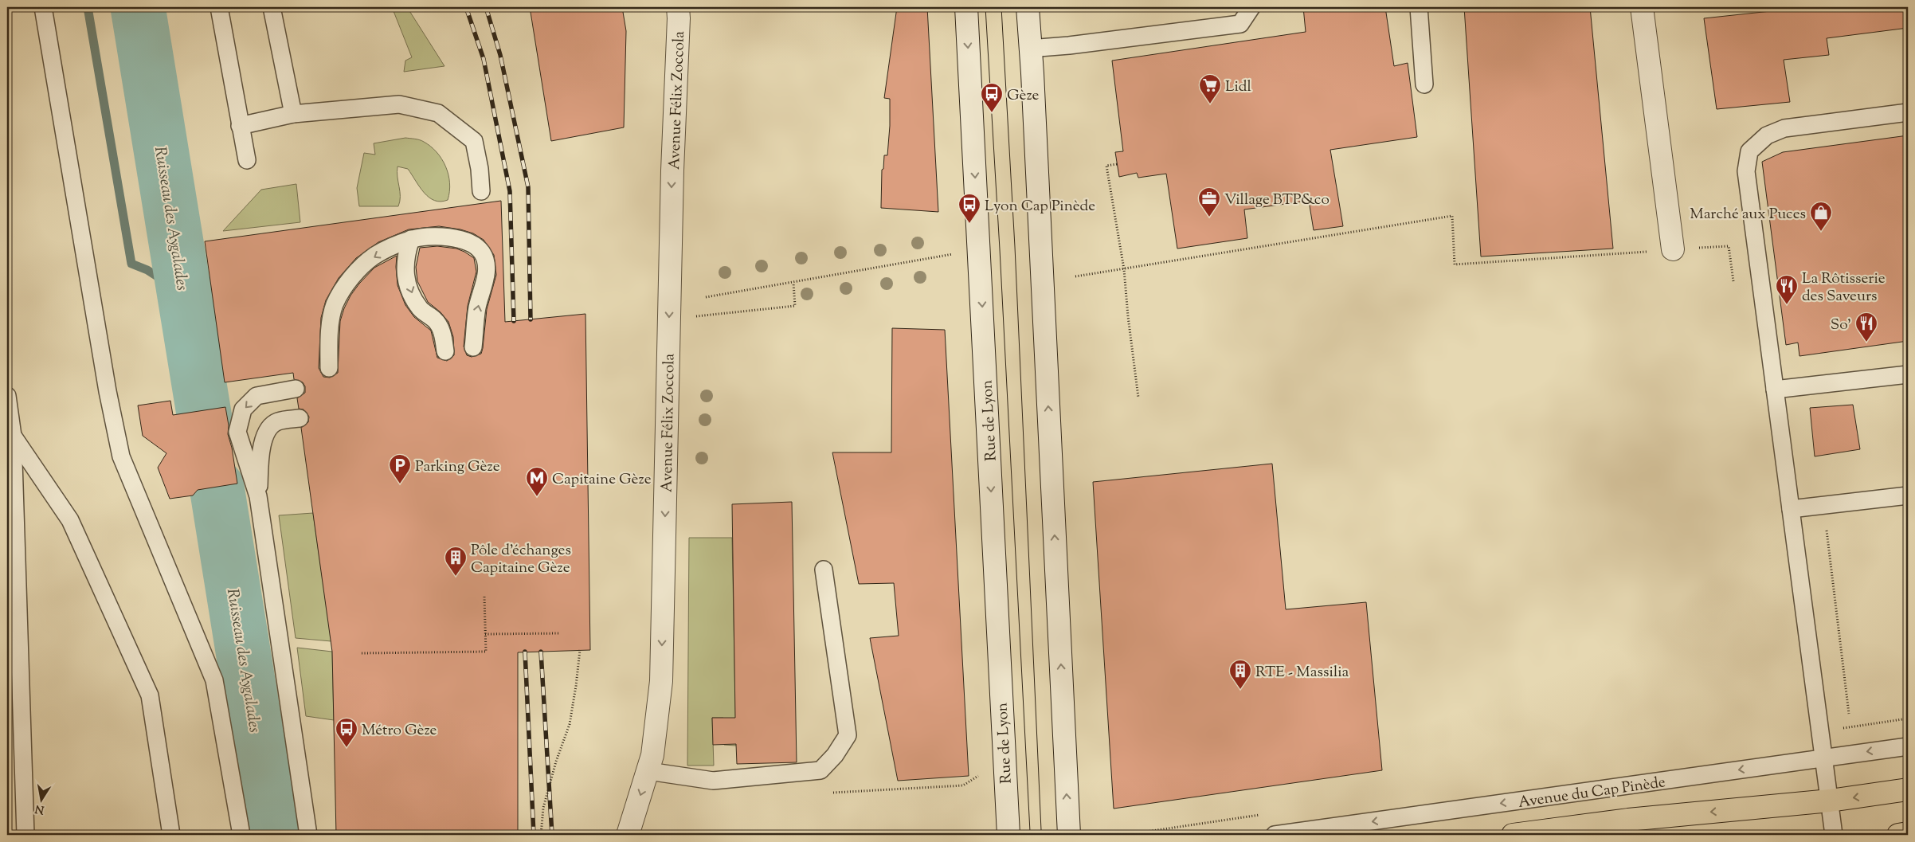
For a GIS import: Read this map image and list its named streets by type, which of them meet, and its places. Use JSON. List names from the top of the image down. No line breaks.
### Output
{"streets":{"street":["Avenue Félix Zoccola","Rue de Lyon"],"lane":["Avenue du Cap Pinède"]},"one_way":["Avenue Félix Zoccola","Avenue du Cap Pinède"],"water":["Ruisseau des Aygalades"],"places":{"supermarket":["Lidl"],"bus stop":["Gèze","Lyon Cap Pinède","Métro Gèze"],"office":["Village BTP&co"],"shop":["Marché aux Puces"],"restaurant":["La Rôtisserie des Saveurs","So’"],"parking":["Parking Gèze"],"metro station":["Capitaine Gèze"],"building":["Pôle d’échanges Capitaine Gèze","RTE - Massilia"]},"north":"bottom"}
